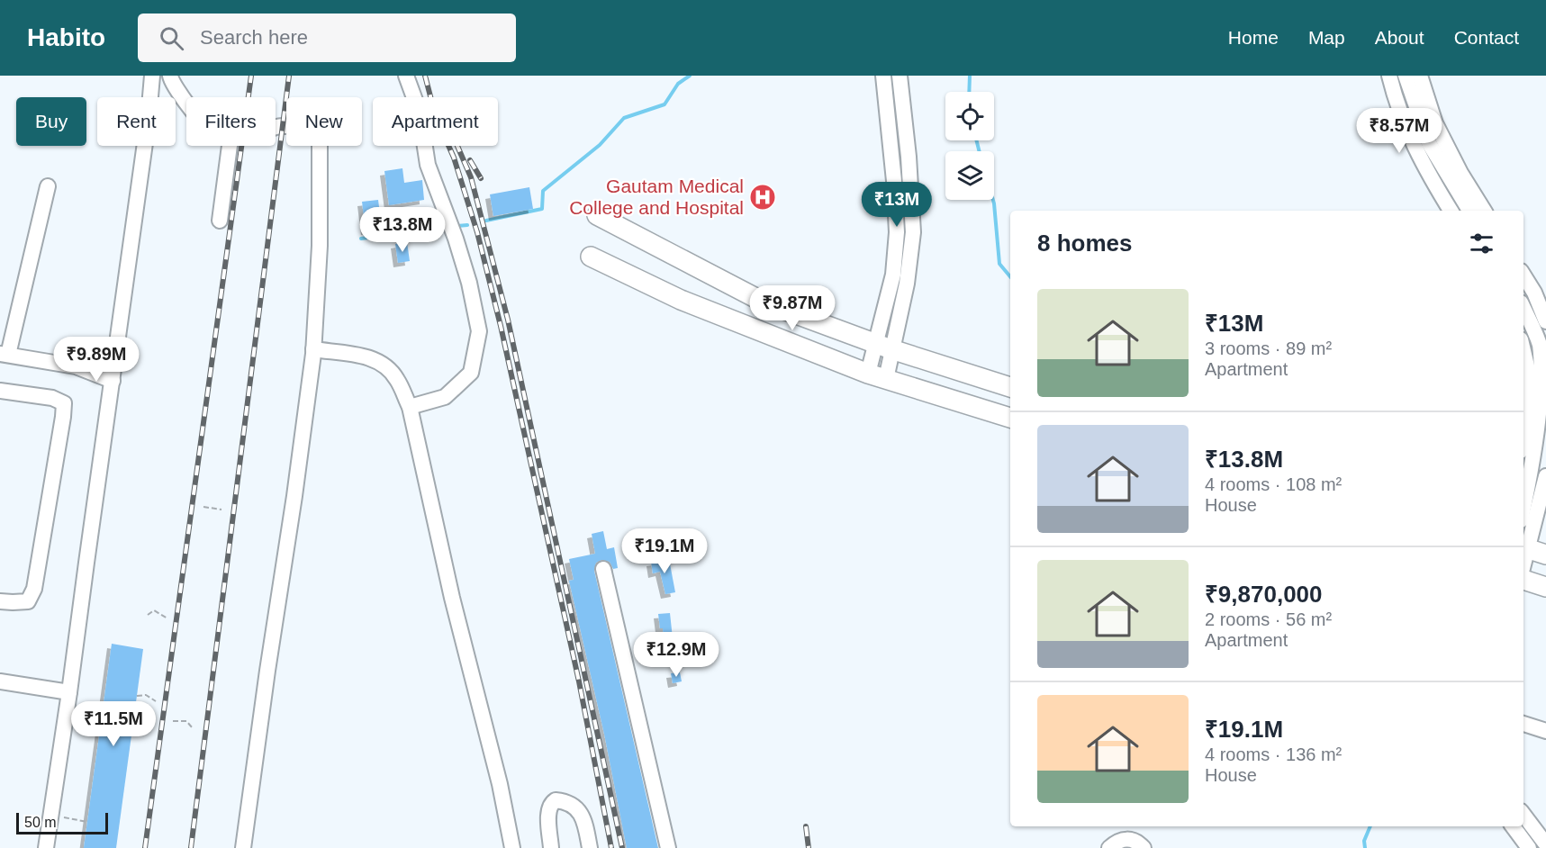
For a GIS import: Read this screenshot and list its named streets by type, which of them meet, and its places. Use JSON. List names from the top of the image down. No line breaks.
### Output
{"places":{"hospital":["Gautam Medical College and Hospital"]},"scale_bar":"50 m","page":{"header":"Habito","search":"Search here","nav":["Home","Map","About","Contact"],"chip":["Buy","Rent","Filters","New","Apartment"],"price":["₹8.57M","₹13M","₹13.8M","₹9.87M","₹9.89M","₹19.1M","₹12.9M","₹11.5M"],"heading":"8 homes","list":[{"name":"₹13M","note":"3 rooms · 89 m² · Apartment"},{"name":"₹13.8M","note":"4 rooms · 108 m² · House"},{"name":"₹9,870,000","note":"2 rooms · 56 m² · Apartment"},{"name":"₹19.1M","note":"4 rooms · 136 m² · House"}],"scale":"50 m"}}
